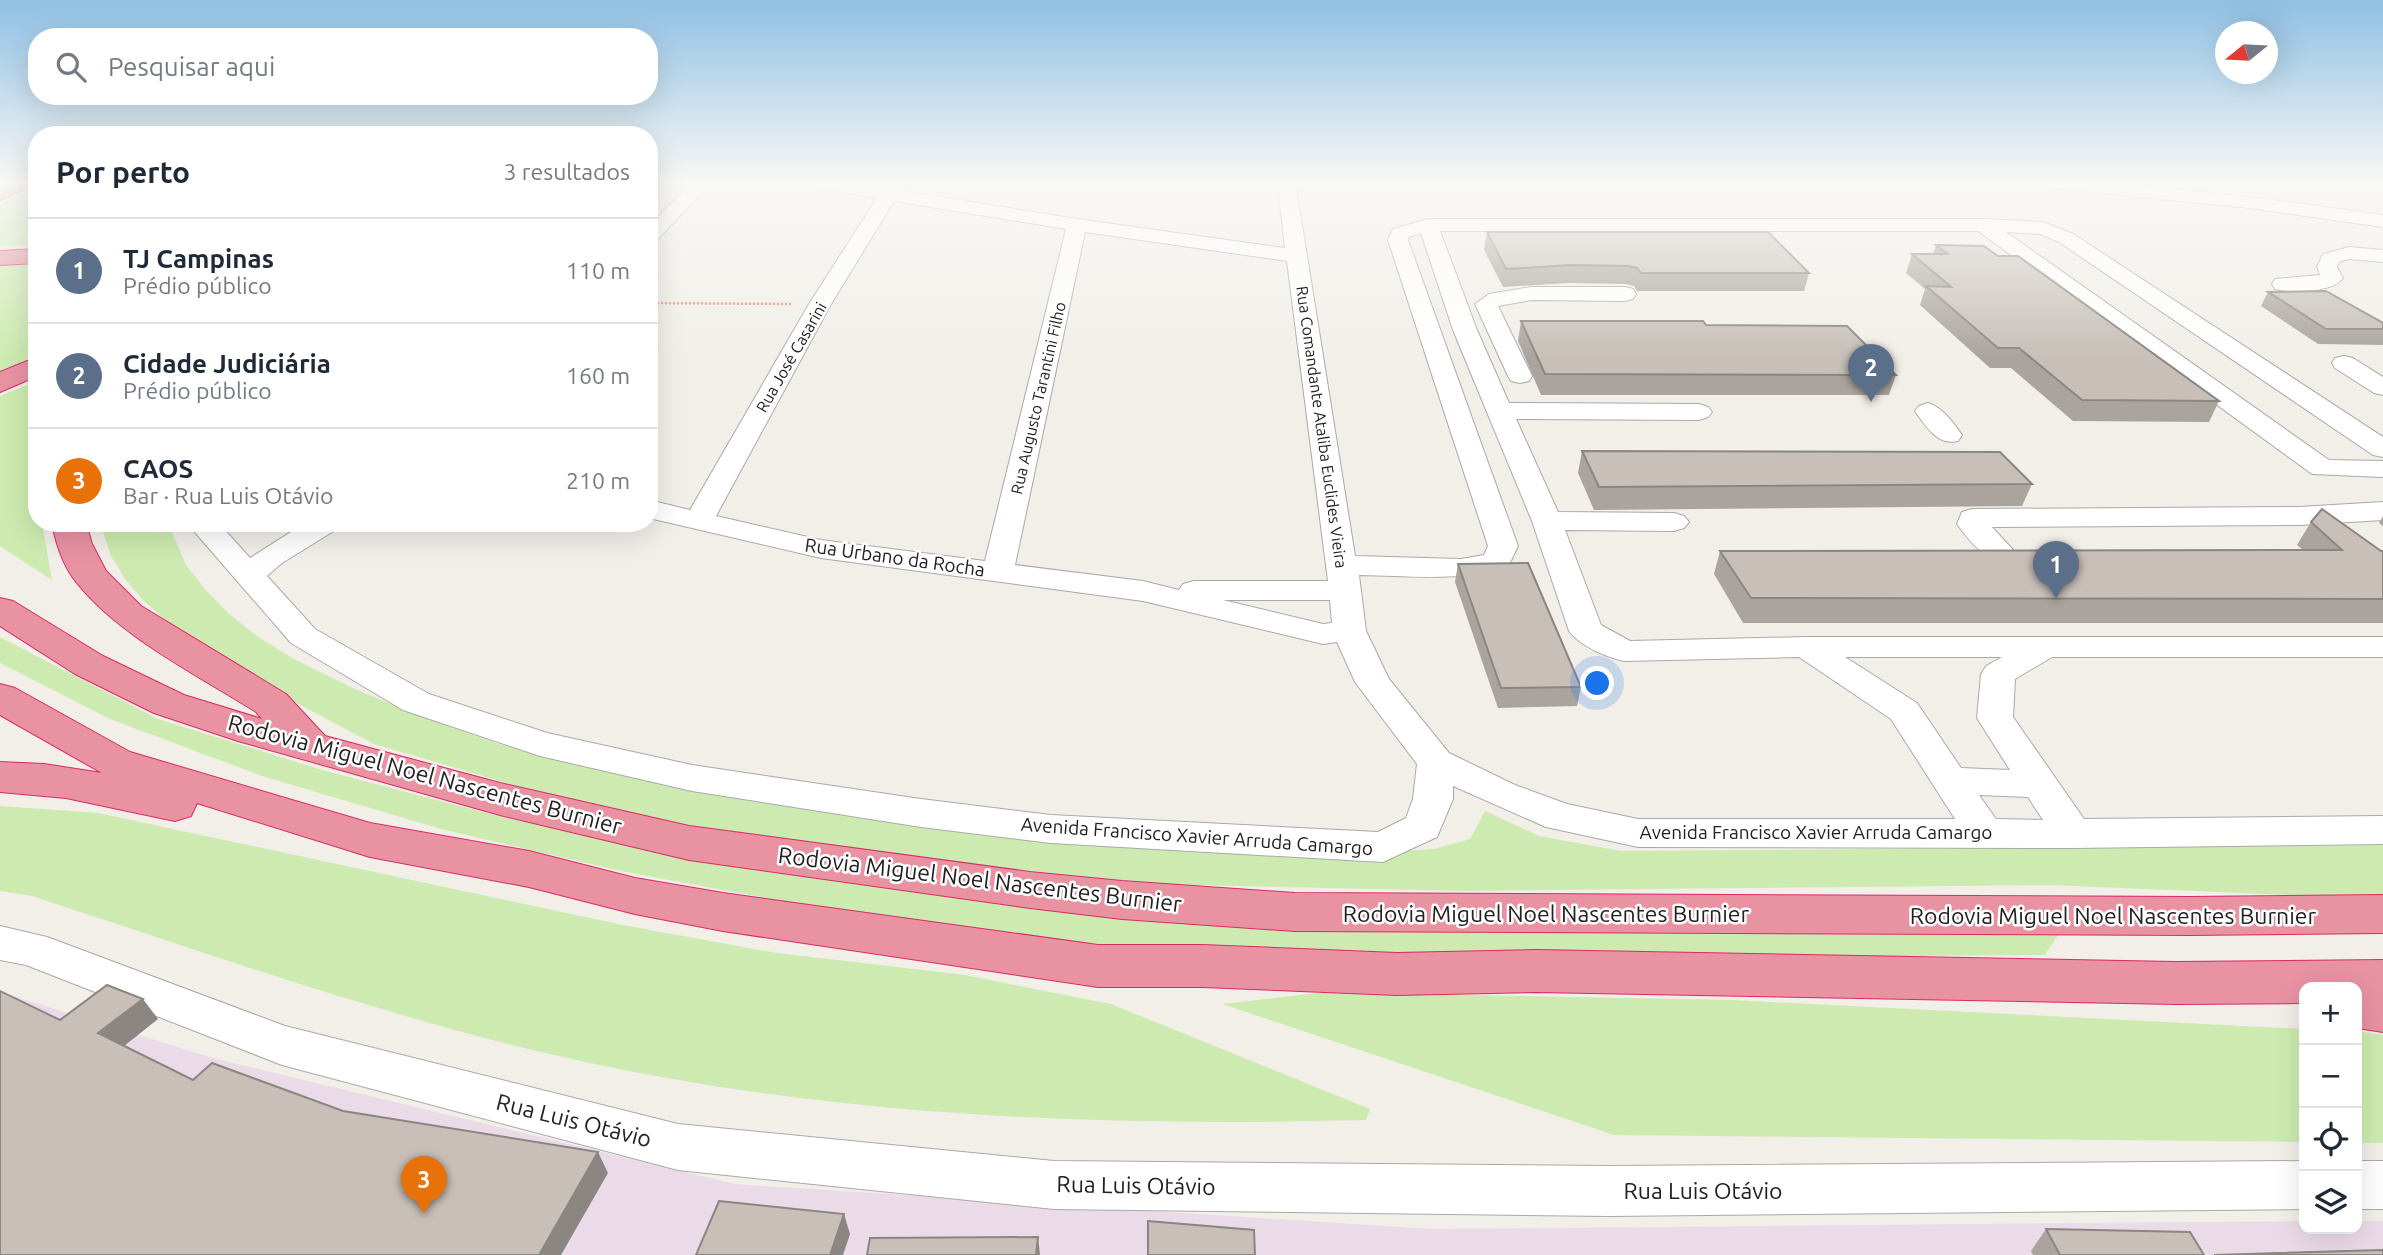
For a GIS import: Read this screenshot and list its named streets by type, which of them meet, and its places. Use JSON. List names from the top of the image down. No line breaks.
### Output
{"streets":{"highway":["Rodovia Miguel Noel Nascentes Burnier"],"street":["Rua José Casarini","Rua Augusto Tarantini Filho","Rua Comandante Ataliba Euclides Vieira","Rua Urbano da Rocha","Avenida Francisco Xavier Arruda Camargo","Rua Luis Otávio"]},"crossings":[["Rua José Casarini","Rua Urbano da Rocha"],["Rua Augusto Tarantini Filho","Rua Urbano da Rocha"],["Rua Comandante Ataliba Euclides Vieira","Rua Urbano da Rocha"],["Rua Comandante Ataliba Euclides Vieira","Avenida Francisco Xavier Arruda Camargo"]],"north":"left","page":{"search":"Pesquisar aqui","heading":["Por perto","3 resultados"],"list":[{"mark":"1","name":"TJ Campinas","note":"Prédio público","value":"110 m"},{"mark":"2","name":"Cidade Judiciária","note":"Prédio público","value":"160 m"},{"mark":"3","name":"CAOS","note":"Bar · Rua Luis Otávio","value":"210 m"}],"pins":["2","1","3"],"map_buttons":["+","−"]}}
